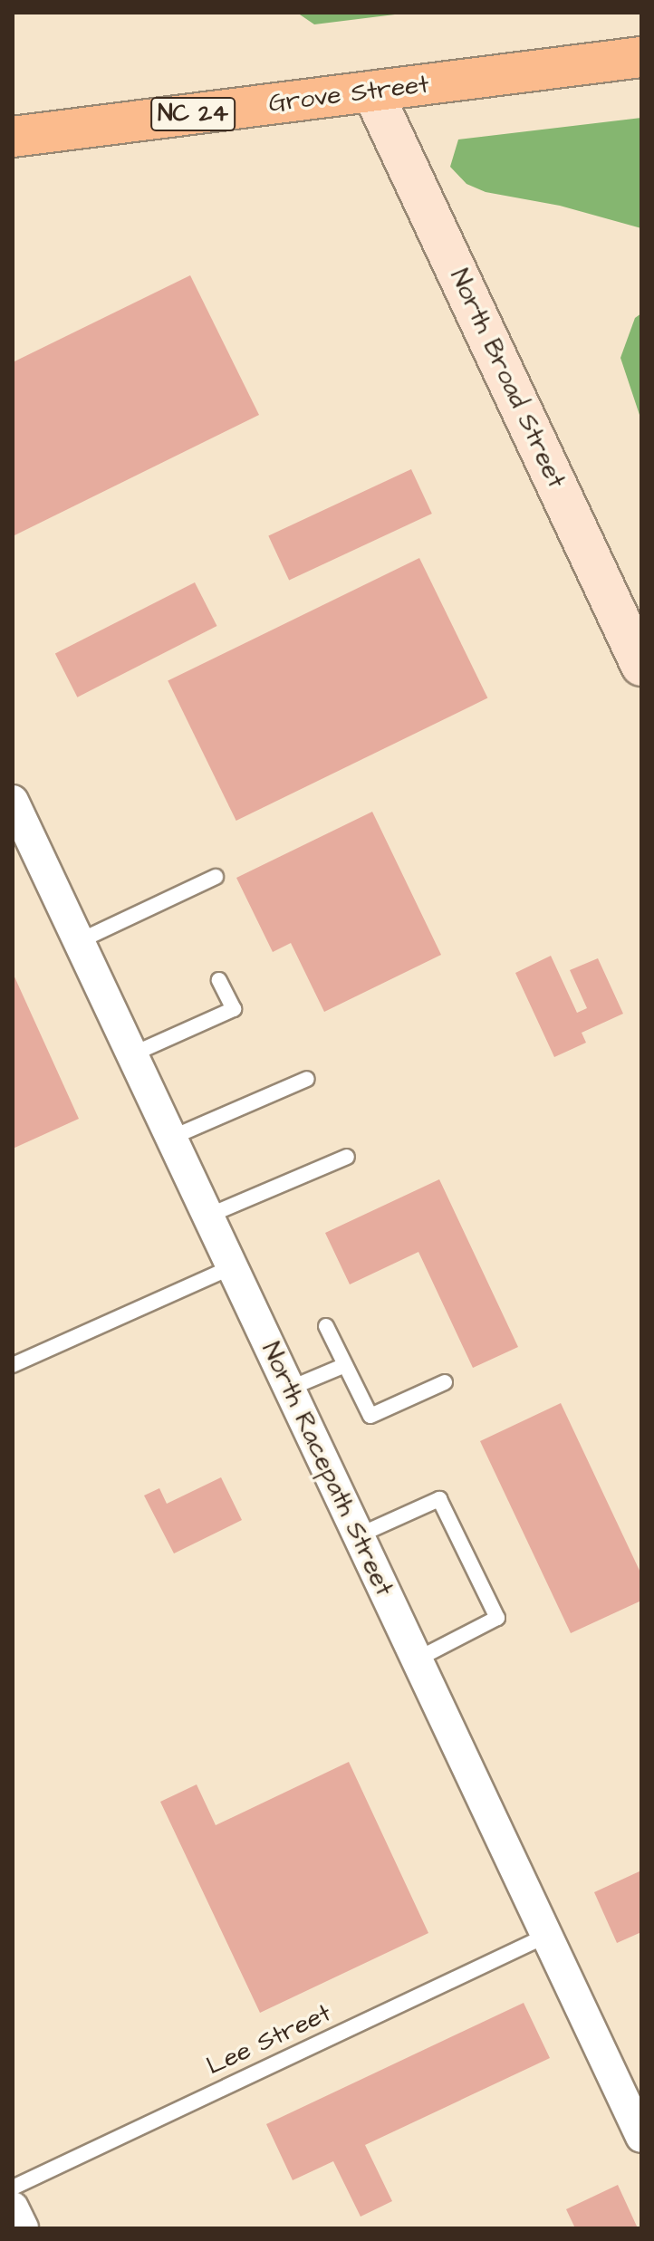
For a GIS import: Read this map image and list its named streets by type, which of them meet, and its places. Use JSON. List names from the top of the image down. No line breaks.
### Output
{"streets":{"highway":["Grove Street","NC 24"],"street":["North Broad Street","North Racepath Street"],"lane":["Lee Street"]},"crossings":[["Grove Street","North Broad Street"],["North Racepath Street","Lee Street"]]}
